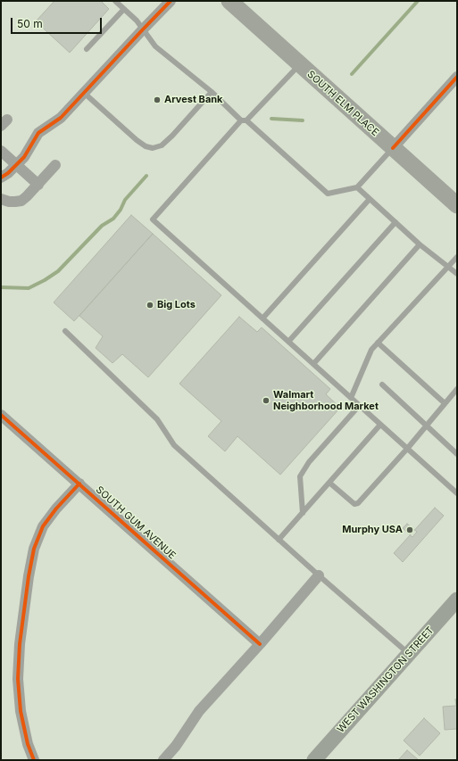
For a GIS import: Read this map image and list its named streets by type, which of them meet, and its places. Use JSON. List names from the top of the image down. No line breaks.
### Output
{"streets":{"main road":["SOUTH ELM PLACE","WEST WASHINGTON STREET"],"street":["SOUTH GUM AVENUE"]},"places":["Arvest Bank","Big Lots","Walmart Neighborhood Market","Murphy USA"],"scale_bar":"50 m"}
